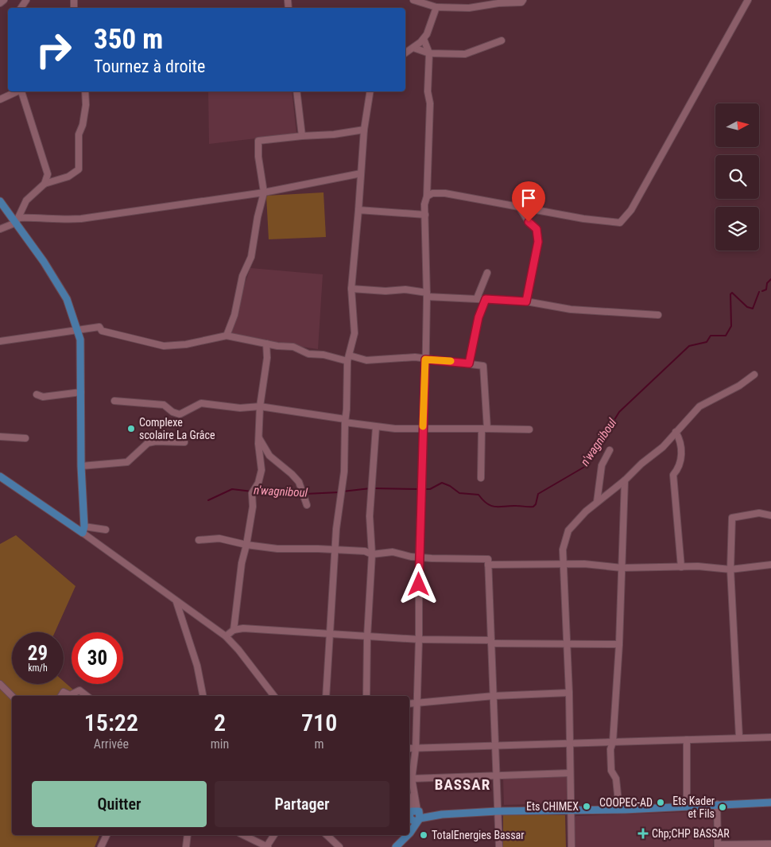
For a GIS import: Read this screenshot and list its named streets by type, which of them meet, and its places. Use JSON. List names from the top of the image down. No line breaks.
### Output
{"districts":["BASSAR"],"water":["n'wagniboul"],"places":{"other":["Complexe scolaire La Grâce","COOPEC-AD","Ets CHIMEX","Ets Kader et Fils","TotalEnergies Bassar"],"health":["Chp;CHP BASSAR"]},"north":"right","page":{"turn":["350 m","Tournez à droite"],"speed":"29 km/h","limit":"30","eta":["15:22","Arrivée","2","min","710","m"],"buttons":["Quitter","Partager"]}}
